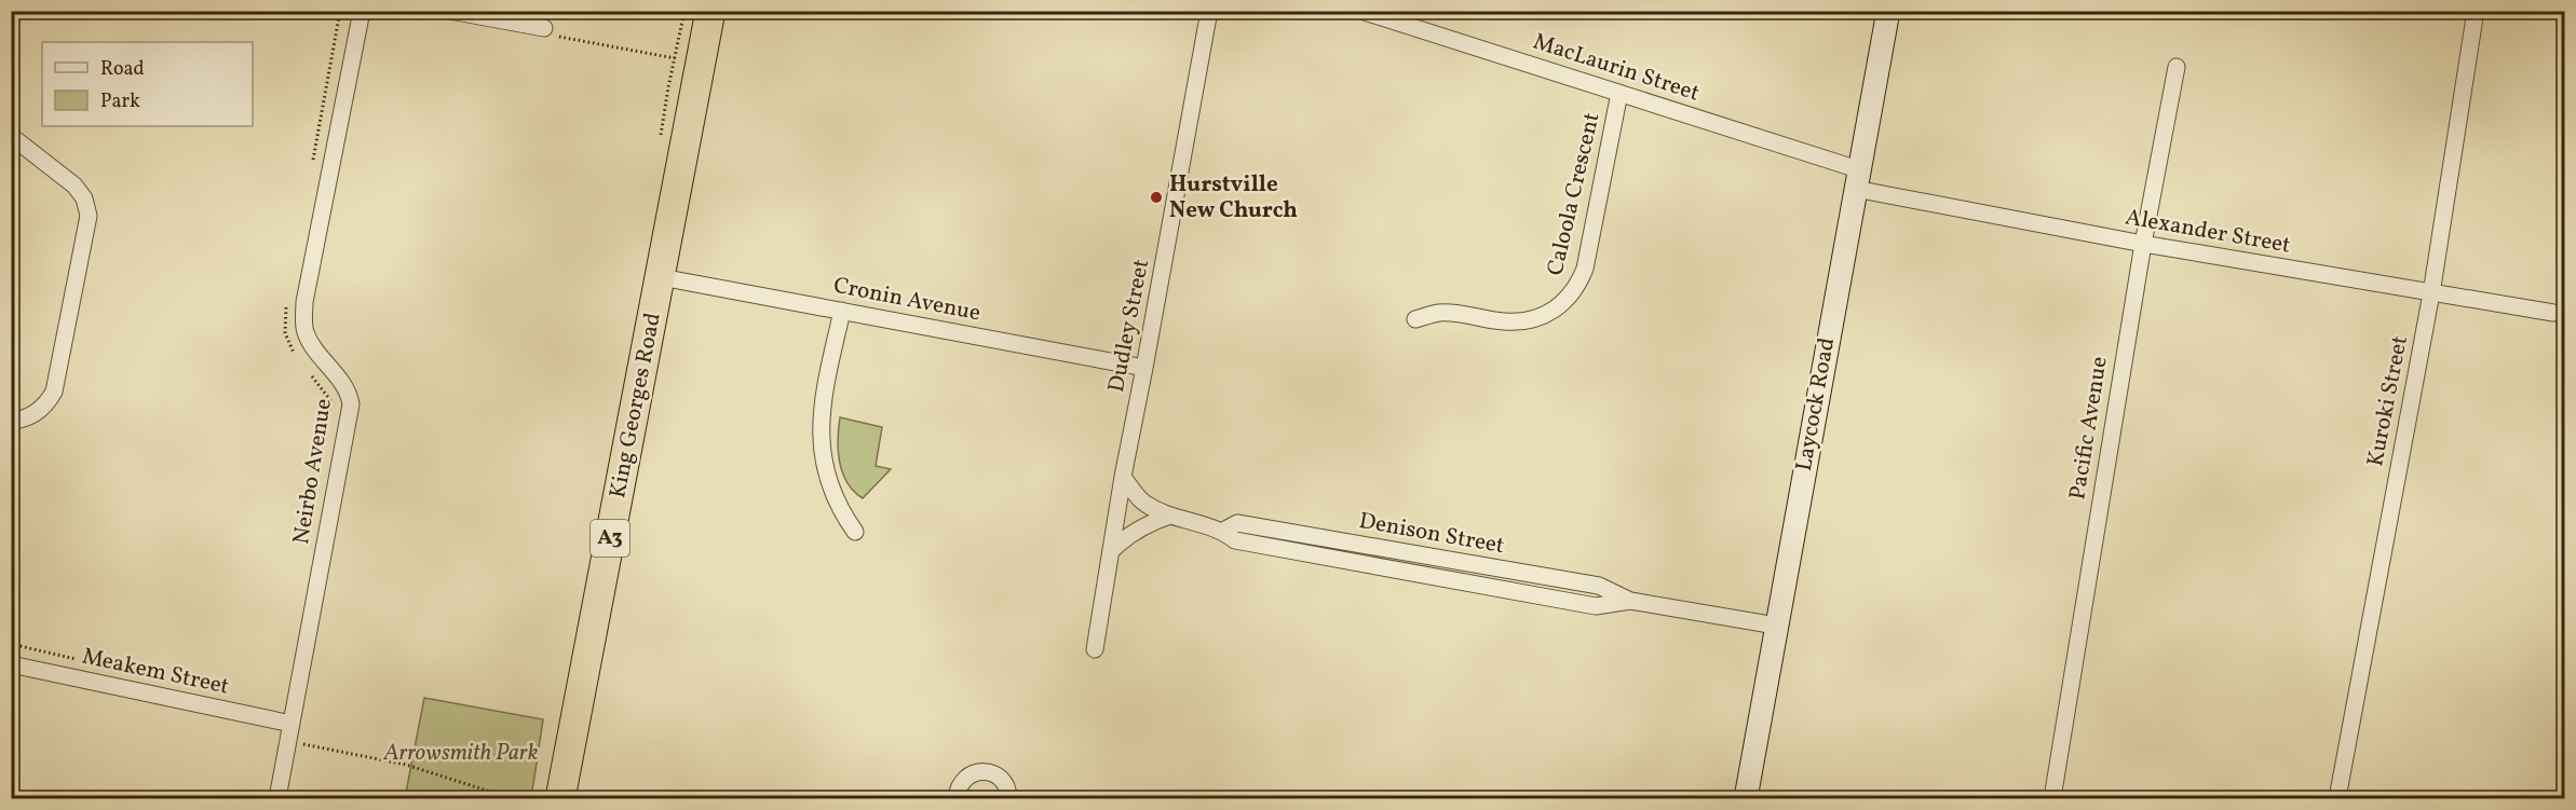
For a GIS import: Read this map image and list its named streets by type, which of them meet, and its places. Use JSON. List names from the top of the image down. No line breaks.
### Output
{"streets":{"highway":["King Georges Road","A3"],"street":["MacLaurin Street","Caloola Crescent","Alexander Street","Cronin Avenue","Dudley Street","Kuroki Street","Laycock Road","Pacific Avenue","Neirbo Avenue","Denison Street","Meakem Street"]},"crossings":[["MacLaurin Street","Caloola Crescent"],["MacLaurin Street","Alexander Street"],["MacLaurin Street","Laycock Road"],["Alexander Street","Kuroki Street"],["Alexander Street","Laycock Road"],["Alexander Street","Pacific Avenue"],["Cronin Avenue","Dudley Street"],["Cronin Avenue","King Georges Road"],["Dudley Street","Denison Street"],["Laycock Road","Denison Street"],["Neirbo Avenue","Meakem Street"]],"parks":["Arrowsmith Park"],"places":["Hurstville New Church"],"legend":["Road","Park"]}
